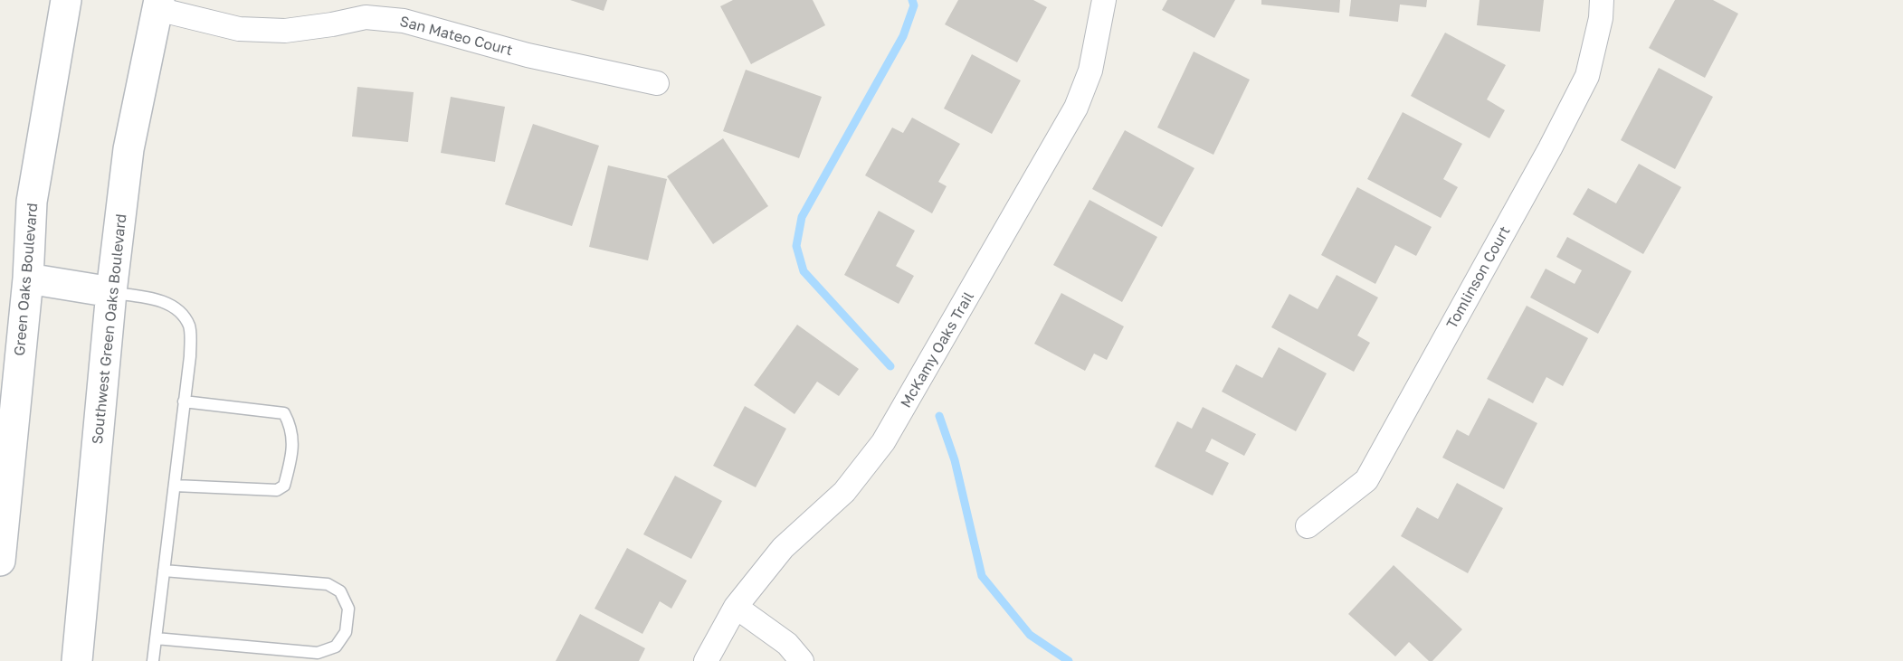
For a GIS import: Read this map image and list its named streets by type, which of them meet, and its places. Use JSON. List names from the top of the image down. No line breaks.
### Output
{"streets":{"main road":["Green Oaks Boulevard","Southwest Green Oaks Boulevard"],"street":["San Mateo Court","Tomlinson Court","McKamy Oaks Trail"]},"crossings":[["San Mateo Court","Southwest Green Oaks Boulevard"]]}
